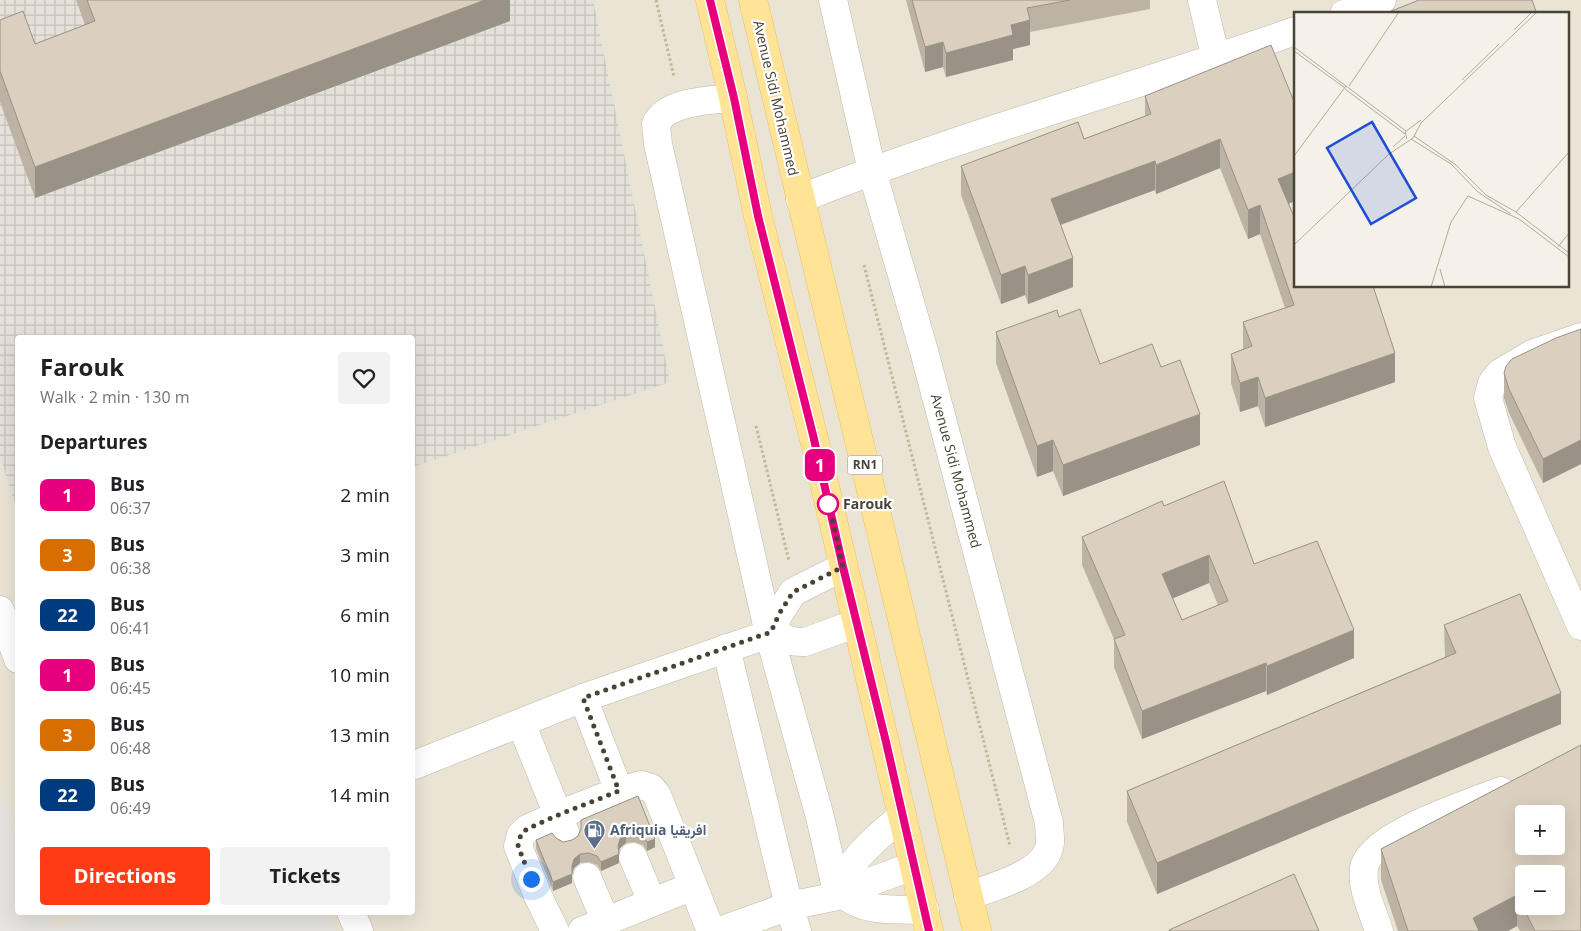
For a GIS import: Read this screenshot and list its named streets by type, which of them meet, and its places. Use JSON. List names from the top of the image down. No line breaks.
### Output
{"streets":{"main road":["Avenue Sidi Mohammed","RN1"]},"places":{"other":["Farouk"],"fuel station":["Afriquia افريقيا"]},"lines":["bus line 1"],"page":{"on_map":"1","heading":[["Farouk","Walk · 2 min · 130 m"],"Departures"],"list":[{"mark":"1","name":"Bus","note":"06:37","value":"2 min"},{"mark":"3","name":"Bus","note":"06:38","value":"3 min"},{"mark":"22","name":"Bus","note":"06:41","value":"6 min"},{"mark":"1","name":"Bus","note":"06:45","value":"10 min"},{"mark":"3","name":"Bus","note":"06:48","value":"13 min"},{"mark":"22","name":"Bus","note":"06:49","value":"14 min"}],"map_buttons":["+","−"],"buttons":["Directions","Tickets"]}}
